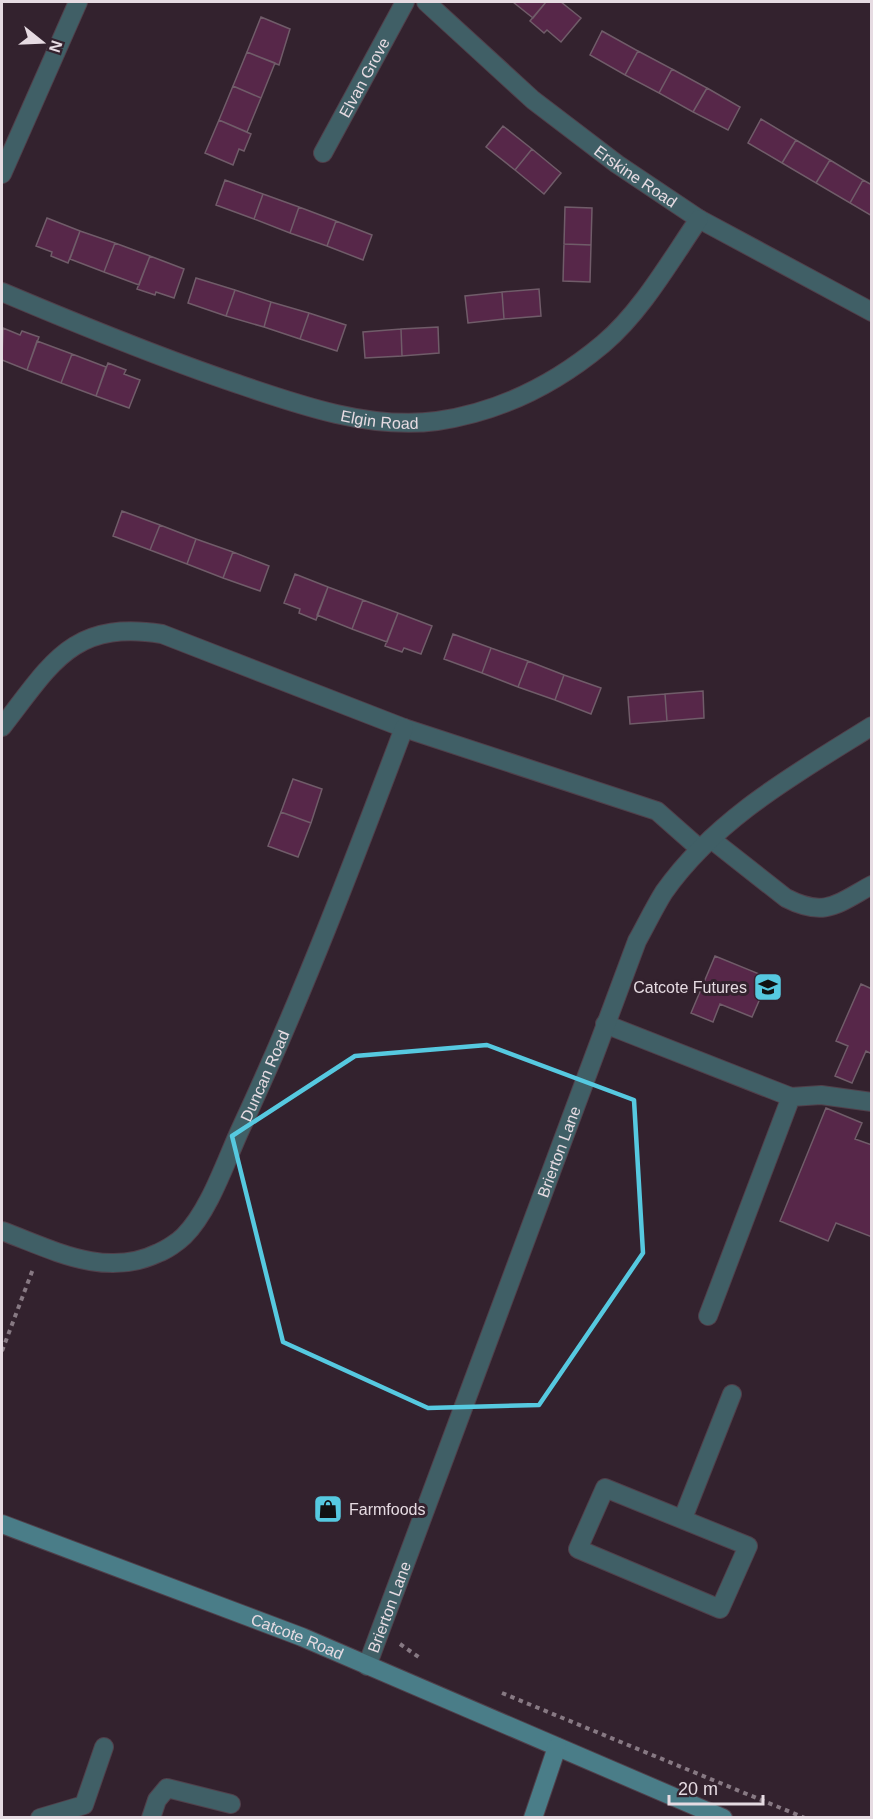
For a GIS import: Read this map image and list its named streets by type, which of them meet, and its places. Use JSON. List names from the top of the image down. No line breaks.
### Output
{"streets":{"street":["Elvan Grove","Erskine Road","Elgin Road","Duncan Road","Brierton Lane","Catcote Road"]},"crossings":[["Erskine Road","Elgin Road"],["Brierton Lane","Catcote Road"]],"places":{"school or university":["Catcote Futures"],"shop":["Farmfoods"]},"scale_bar":"20 m","north":"right"}
